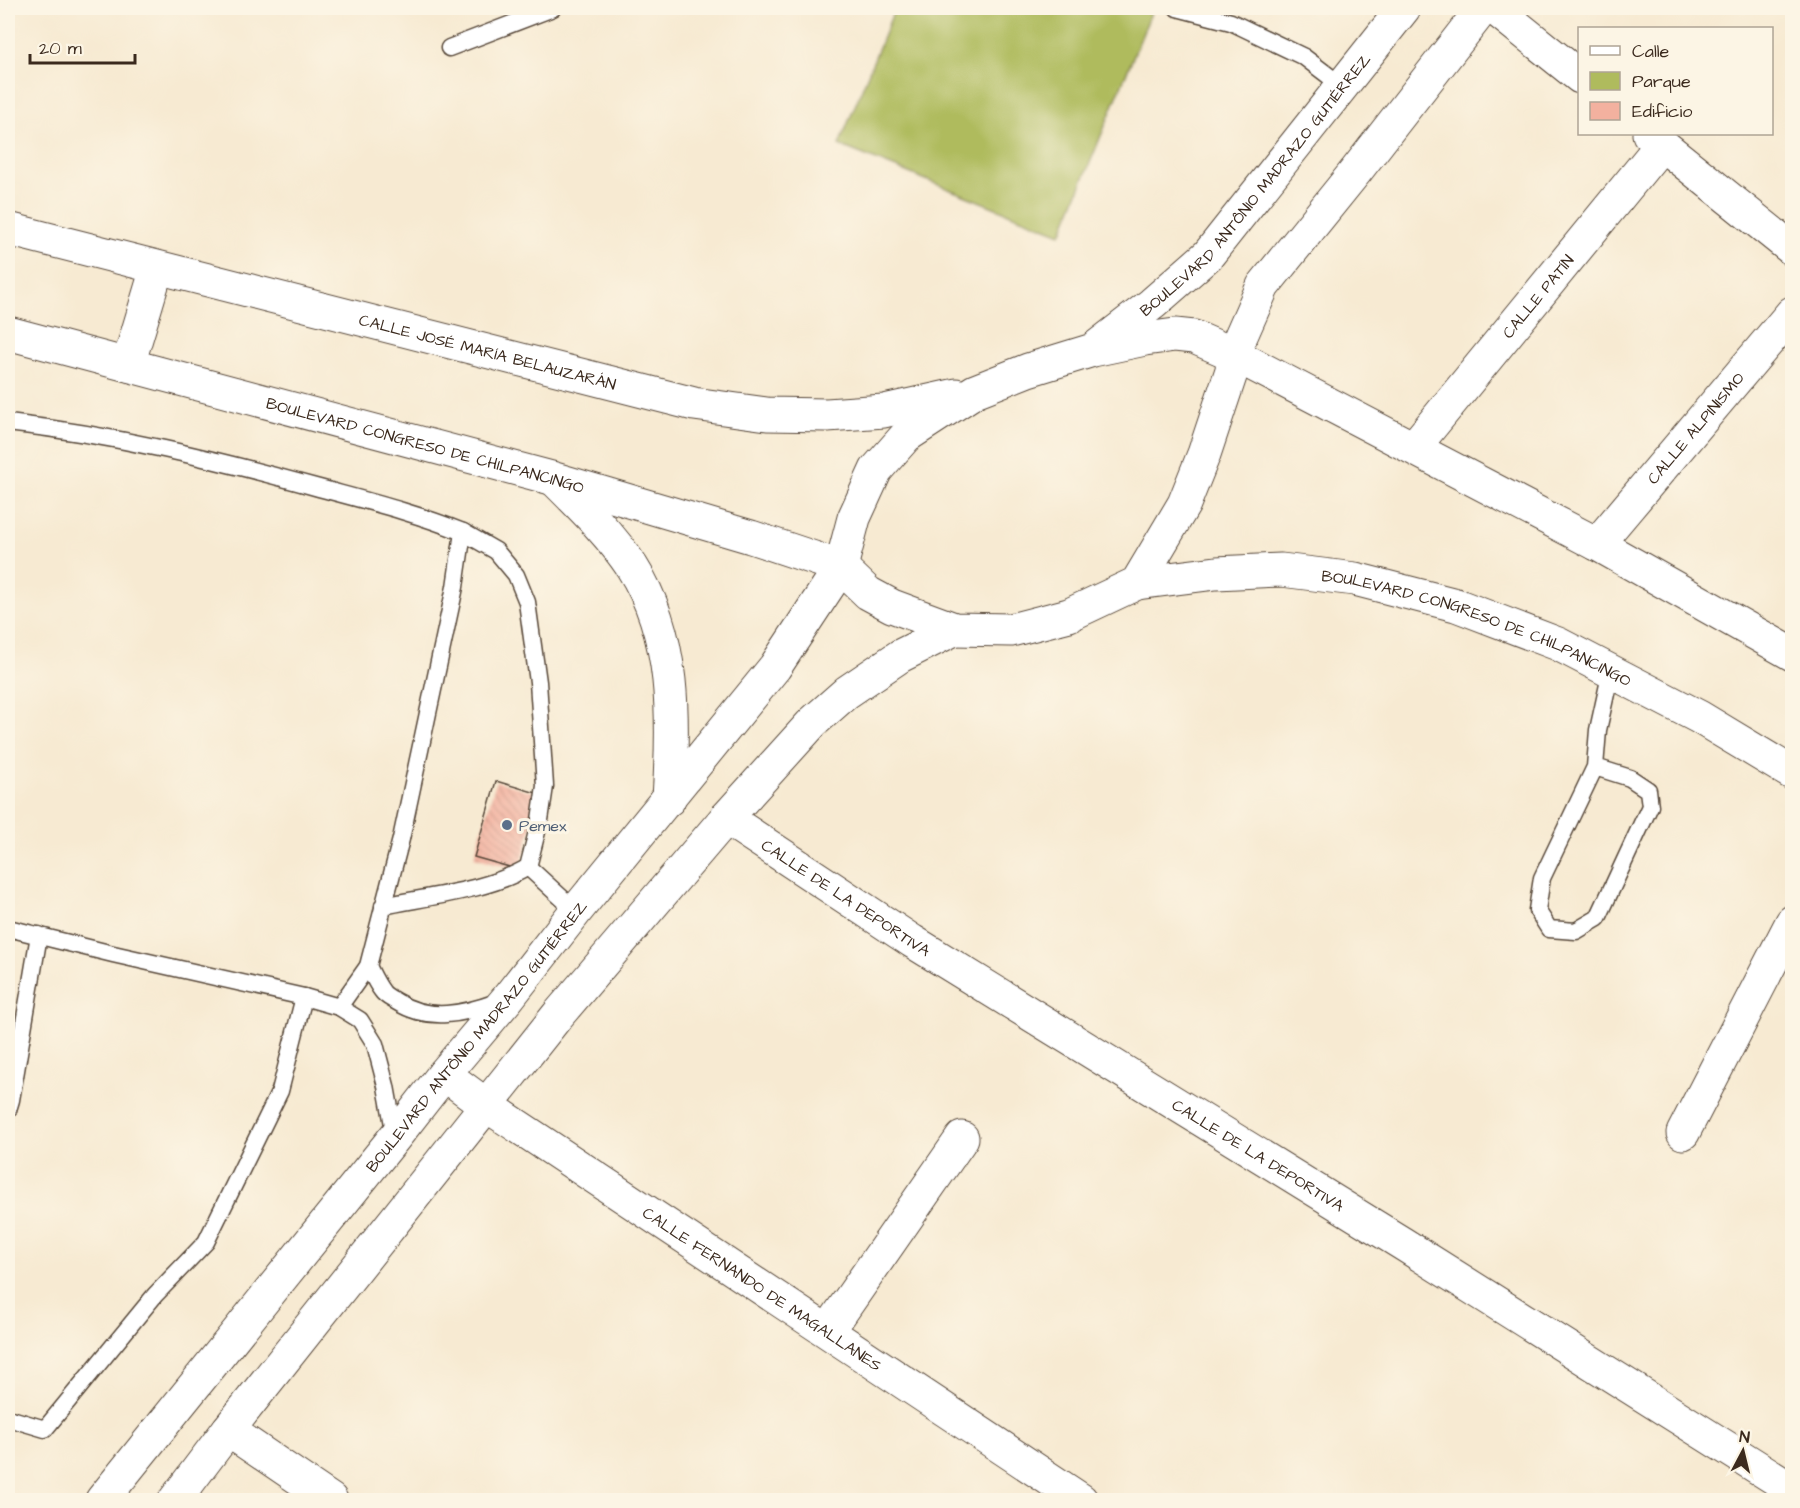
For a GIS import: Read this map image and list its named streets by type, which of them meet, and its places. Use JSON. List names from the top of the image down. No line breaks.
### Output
{"streets":{"street":["BOULEVARD ANTÔNIO MADRAZO GUTIÉRREZ","CALLE PATÍN","CALLE JOSÉ MARÍA BELAUZARÁN","CALLE ALPINISMO","BOULEVARD CONGRESO DE CHILPANCINGO","CALLE DE LA DEPORTIVA","CALLE FERNANDO DE MAGALLANES"]},"crossings":[["BOULEVARD ANTÔNIO MADRAZO GUTIÉRREZ","CALLE JOSÉ MARÍA BELAUZARÁN"],["BOULEVARD ANTÔNIO MADRAZO GUTIÉRREZ","BOULEVARD CONGRESO DE CHILPANCINGO"],["BOULEVARD ANTÔNIO MADRAZO GUTIÉRREZ","CALLE FERNANDO DE MAGALLANES"]],"places":["Pemex"],"legend":["Calle","Parque","Edificio"],"scale_bar":"20 m","north":"top"}
